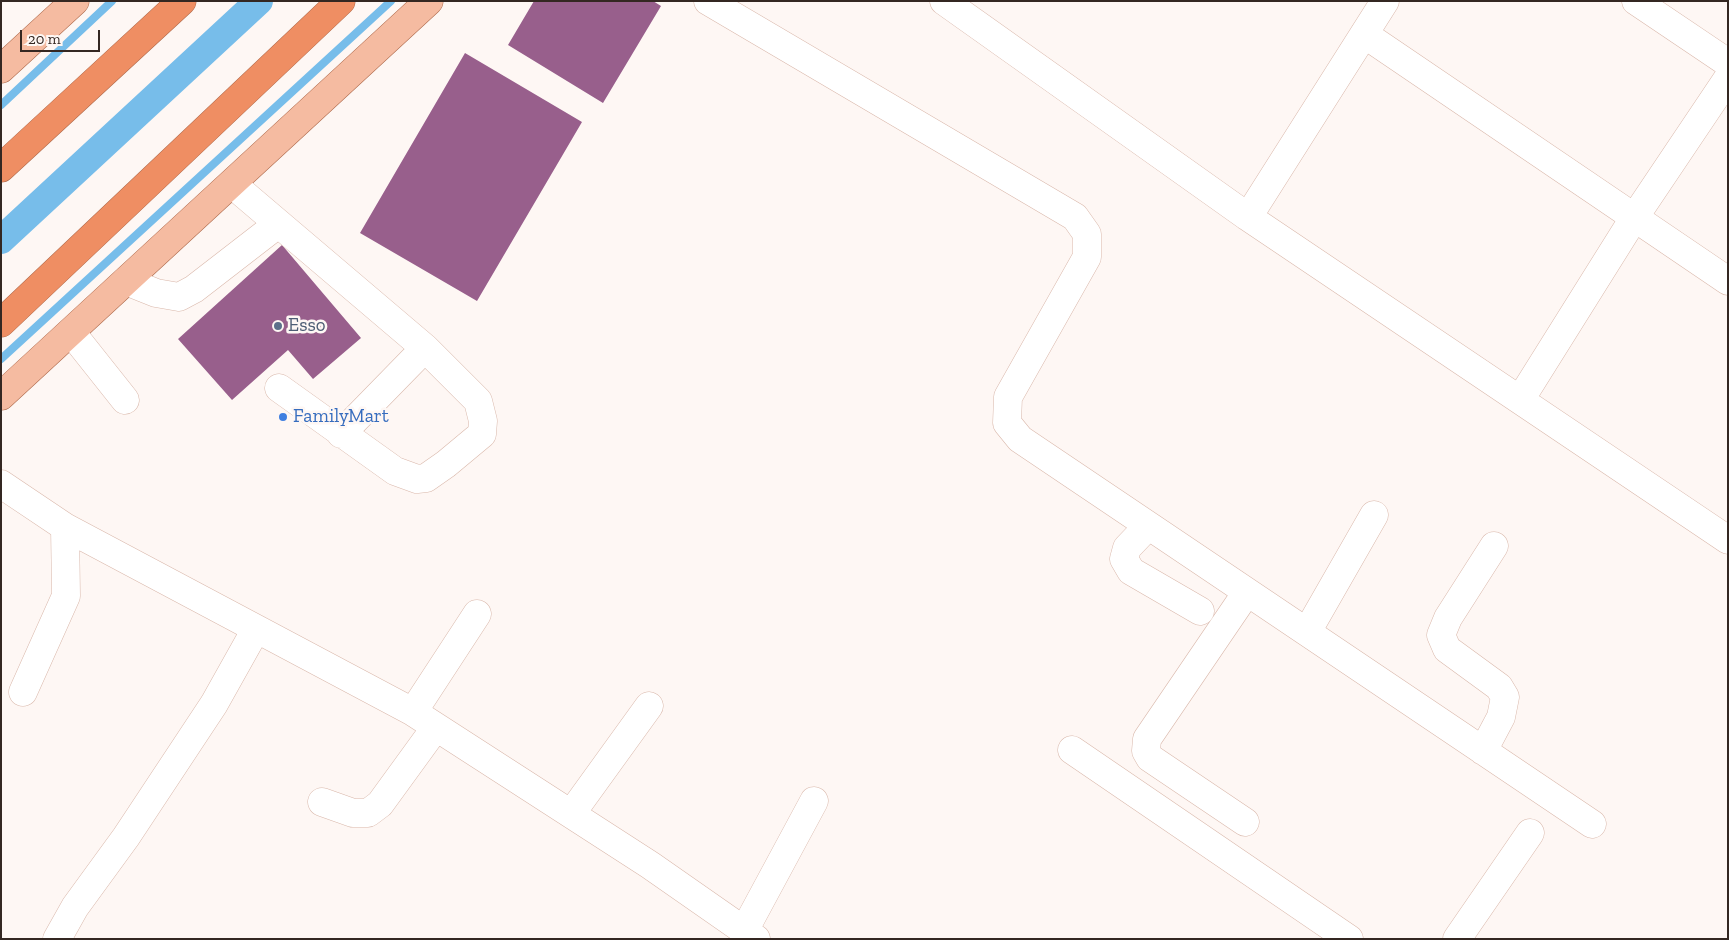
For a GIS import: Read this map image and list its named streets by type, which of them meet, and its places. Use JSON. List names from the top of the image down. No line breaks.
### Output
{"places":["Esso","FamilyMart"],"scale_bar":"20 m"}
